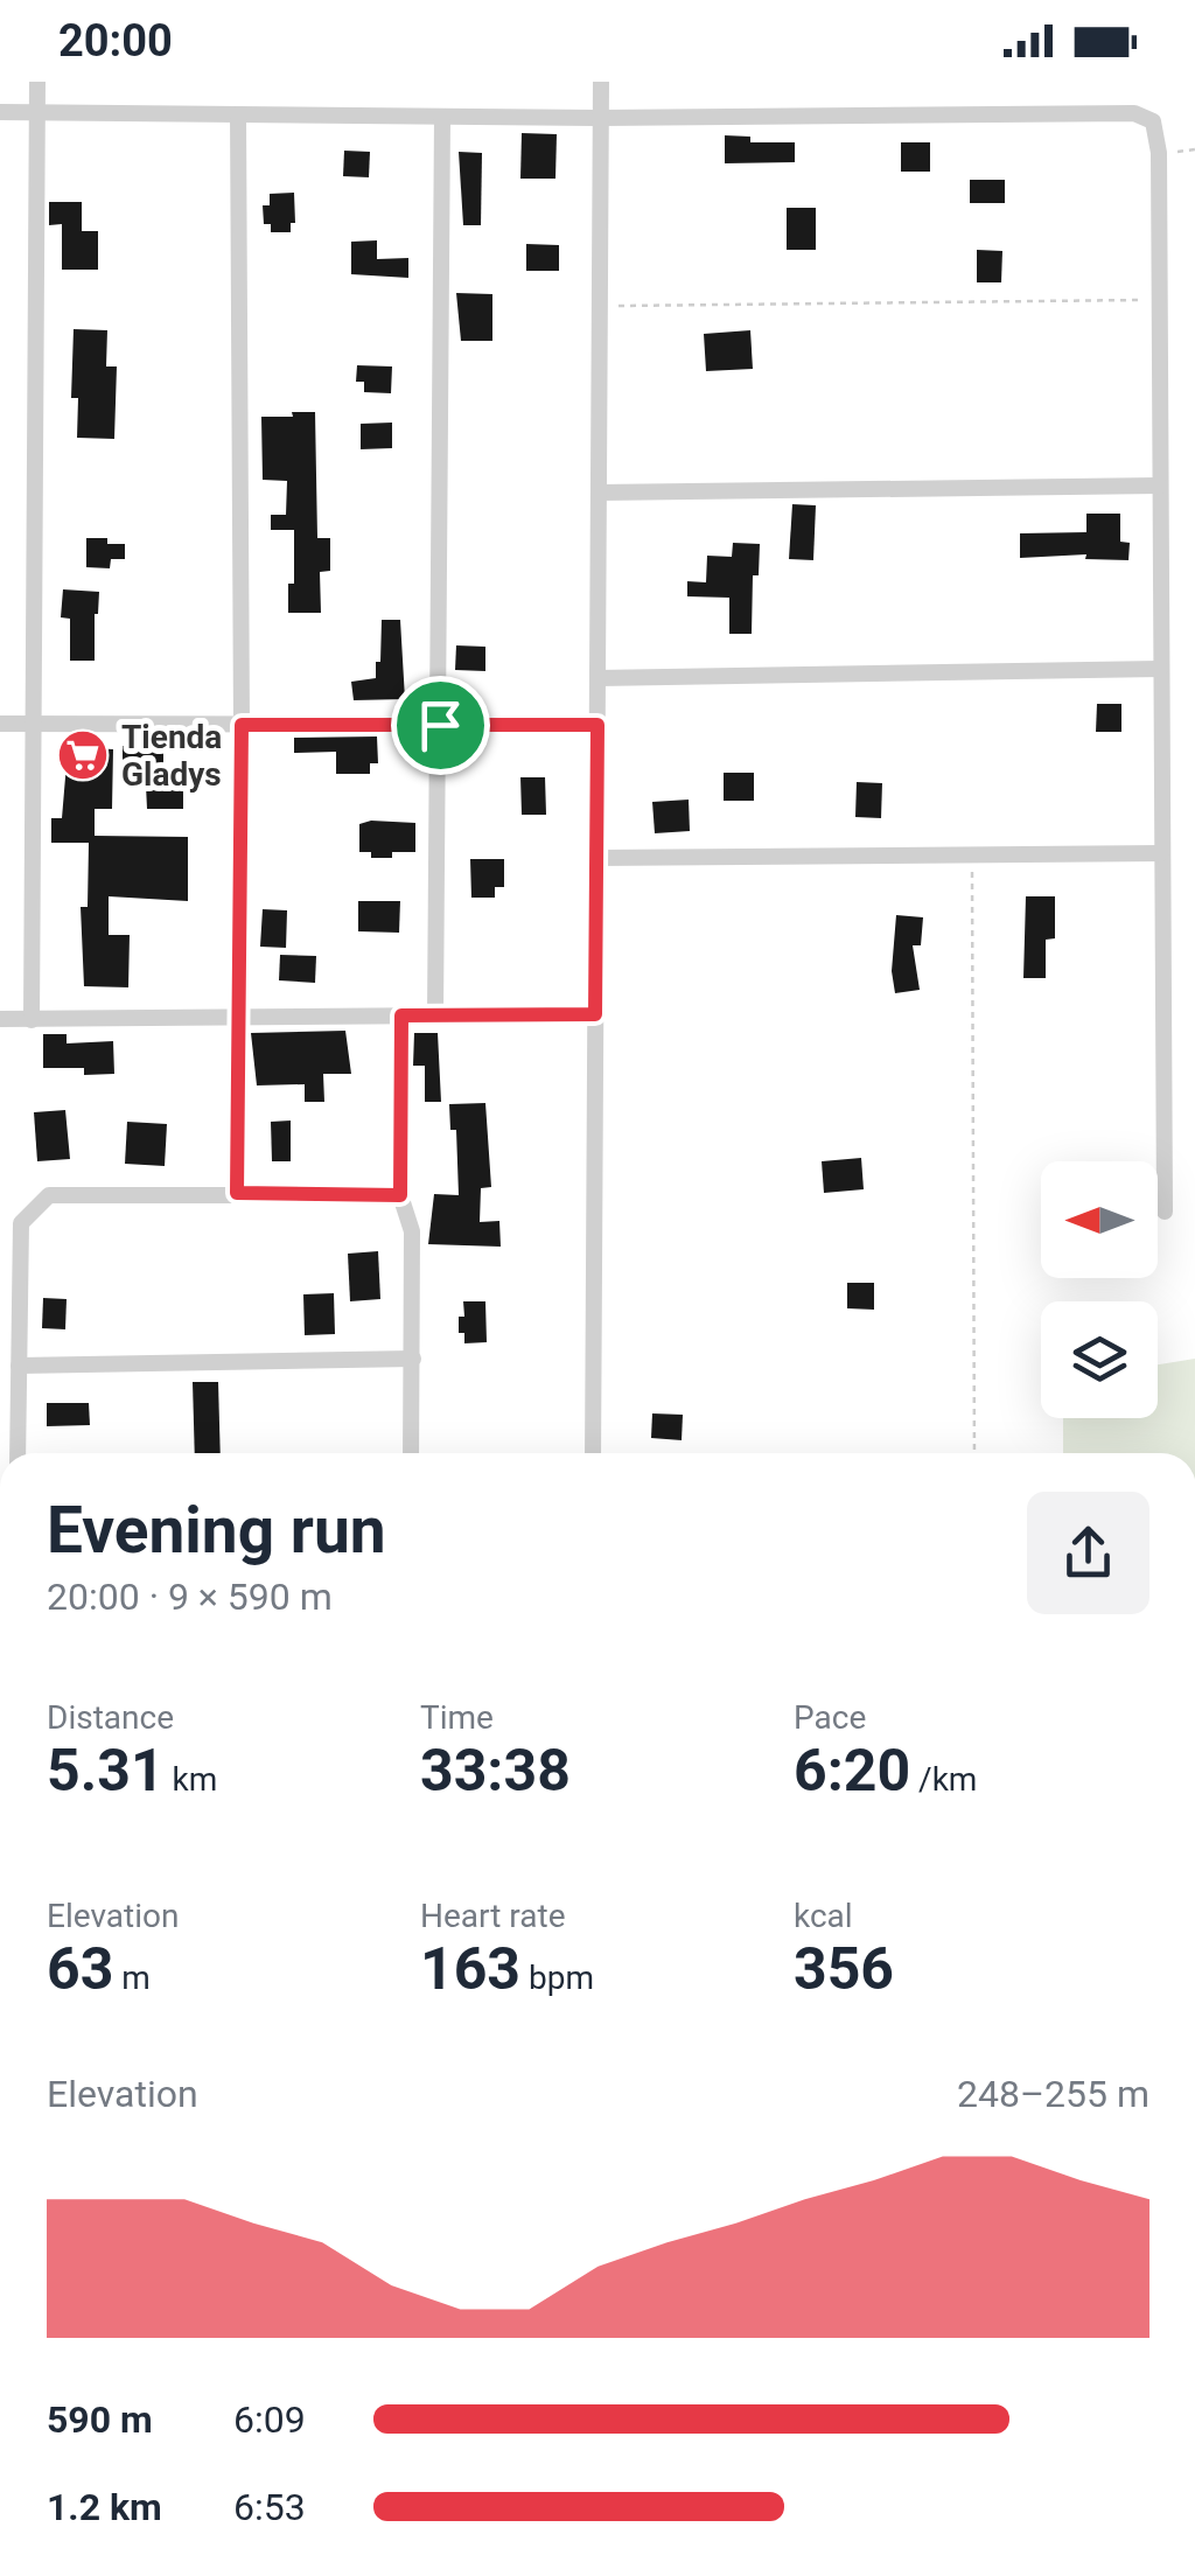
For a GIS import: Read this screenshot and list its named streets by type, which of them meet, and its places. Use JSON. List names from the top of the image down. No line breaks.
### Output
{"places":{"supermarket":["Tienda Gladys"]},"north":"left","page":{"status":"20:00","heading":["Evening run","20:00 · 9 × 590 m"],"stats":[["Distance","5.31 km"],["Time","33:38"],["Pace","6:20 /km"],["Elevation","63 m"],["Heart rate","163 bpm"],["kcal","356"]],"chart":["Elevation","248–255 m"],"list":[{"name":"590 m","note":"6:09"},{"name":"1.2 km","note":"6:53"}]}}
